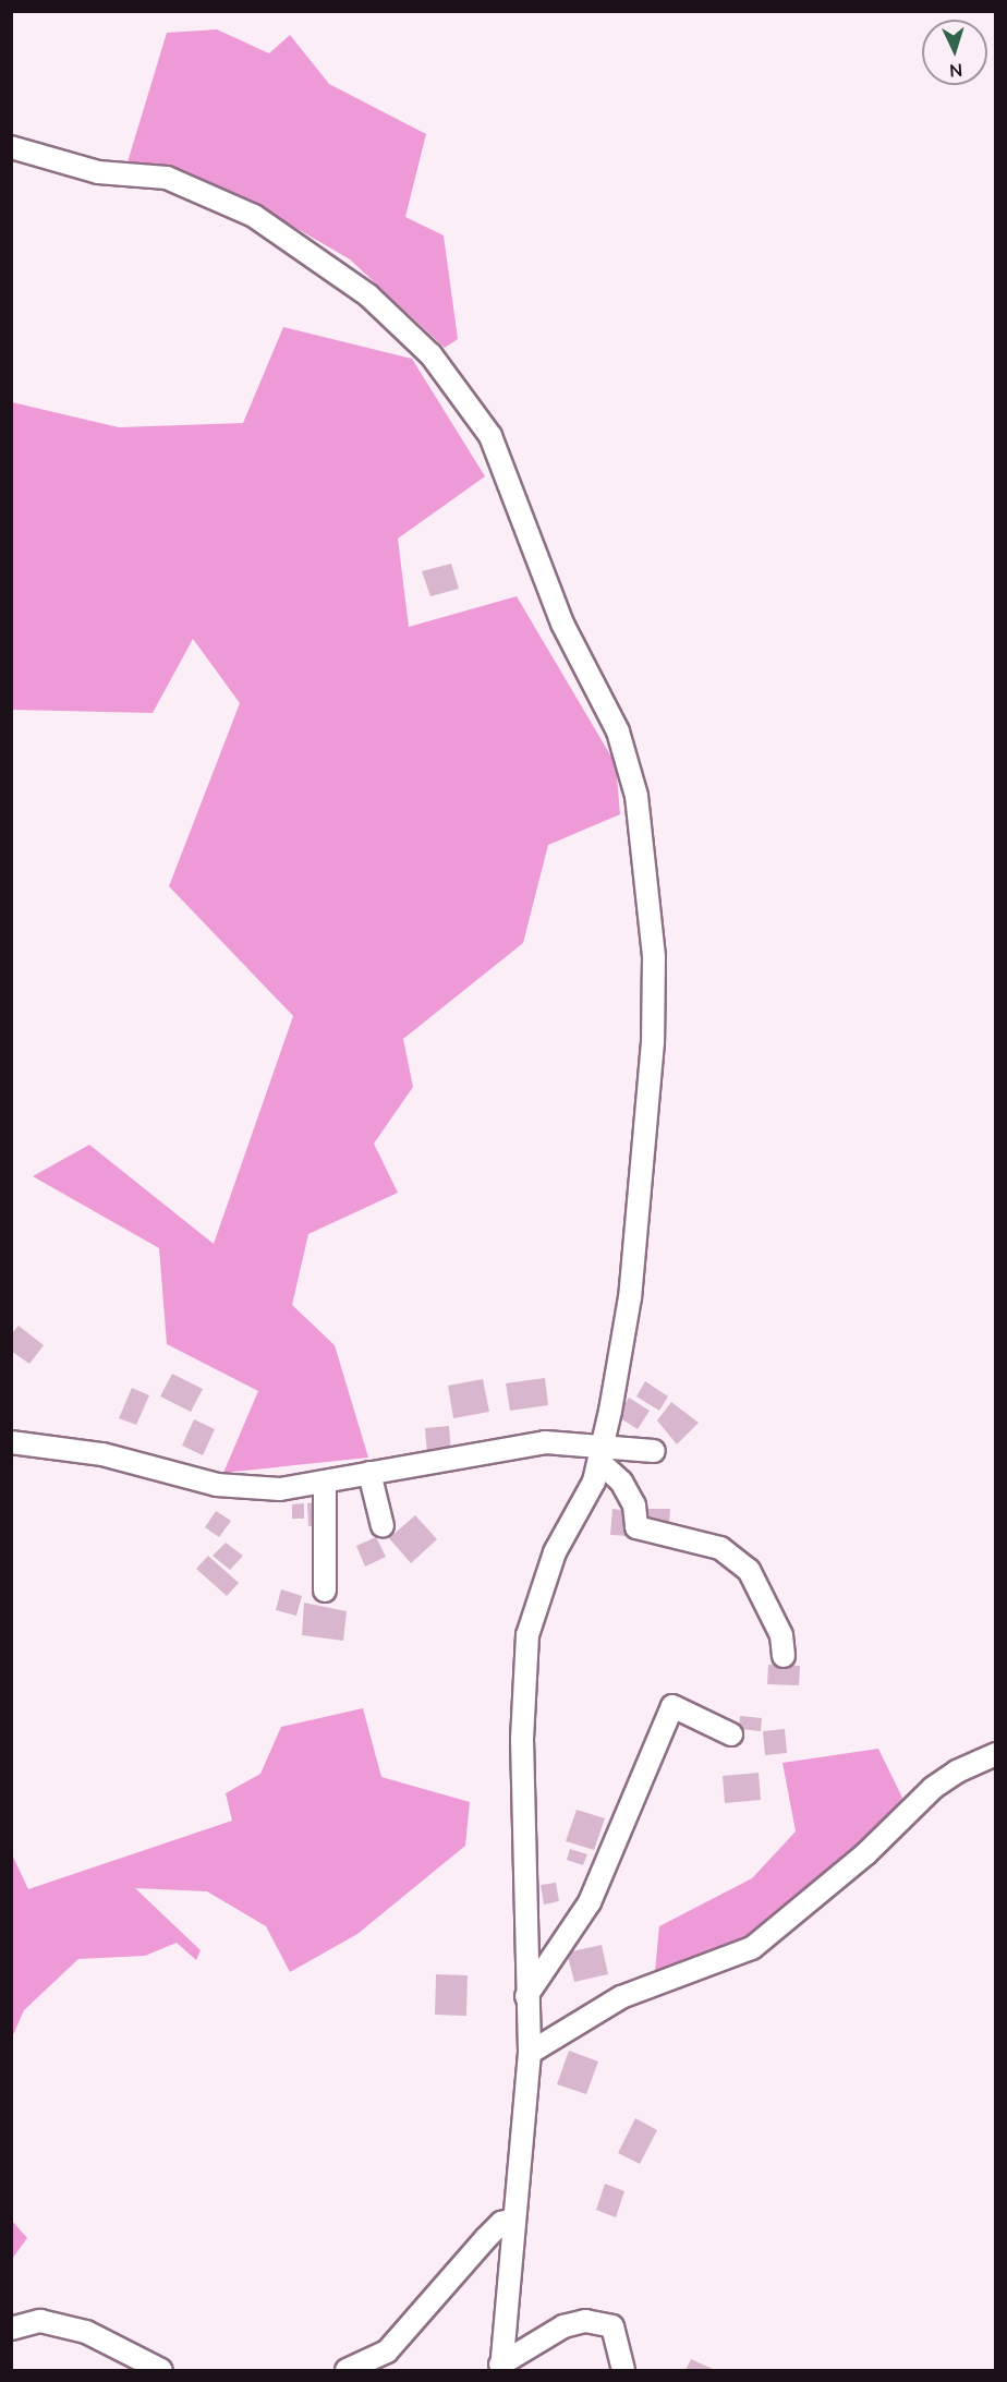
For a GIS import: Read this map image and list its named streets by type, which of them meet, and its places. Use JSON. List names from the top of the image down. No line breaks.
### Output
{"north":"bottom"}
